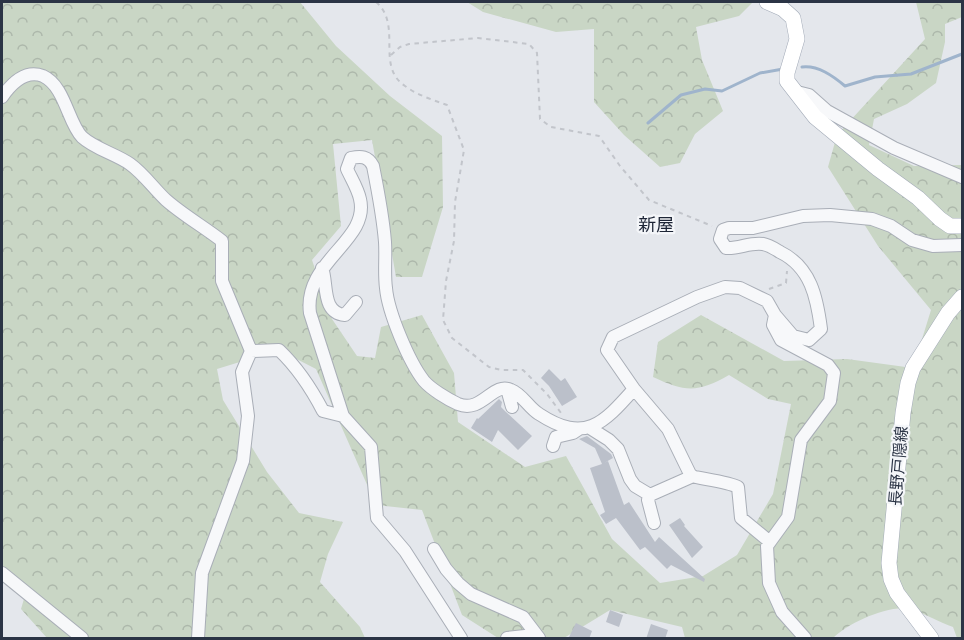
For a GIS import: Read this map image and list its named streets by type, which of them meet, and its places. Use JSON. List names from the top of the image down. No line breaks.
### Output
{"streets":{"main road":["長野戸隠線"]},"districts":["新屋"]}
